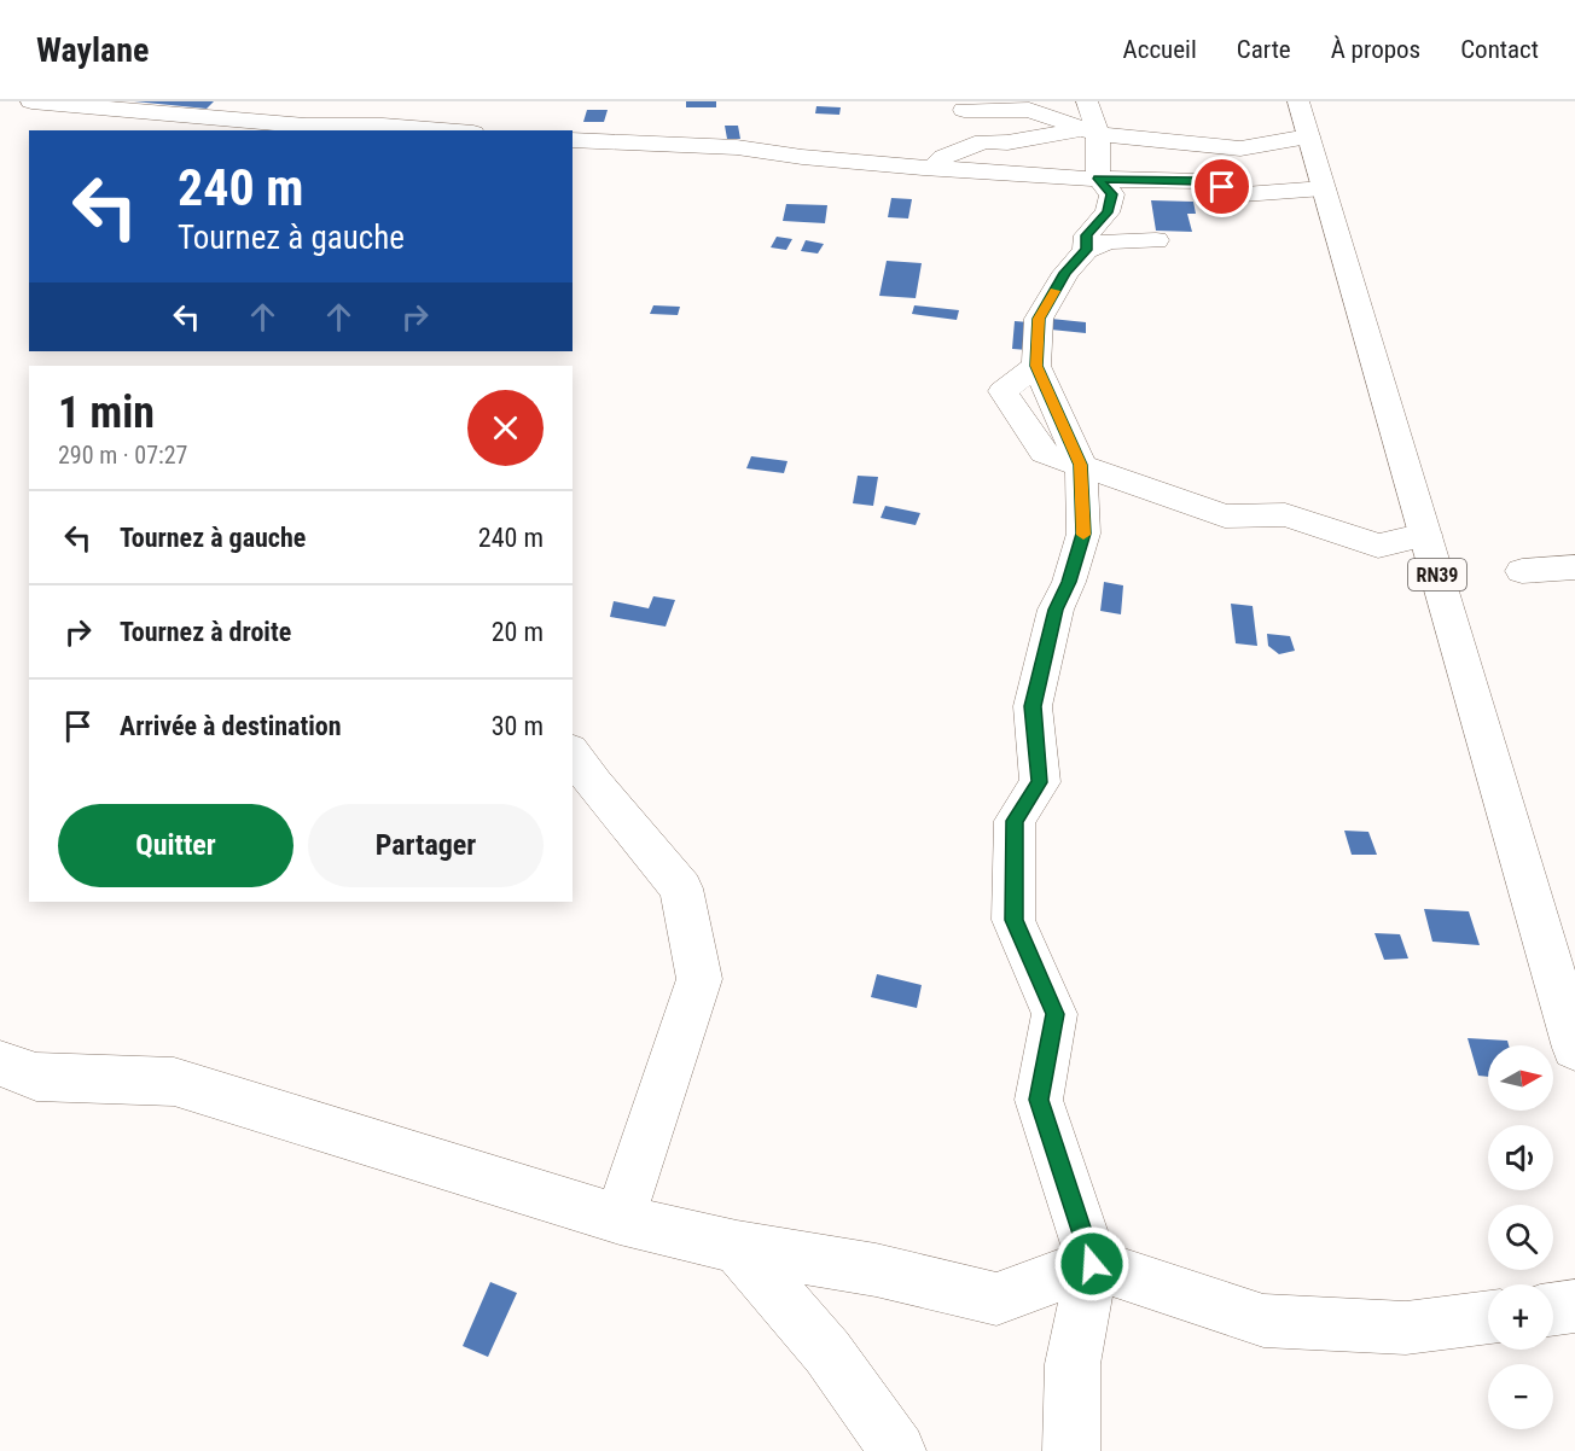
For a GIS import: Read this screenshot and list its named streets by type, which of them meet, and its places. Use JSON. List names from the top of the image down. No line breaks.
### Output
{"streets":{"main road":["RN39"]},"north":"right","page":{"header":"Waylane","nav":["Accueil","Carte","À propos","Contact"],"turn":["240 m","Tournez à gauche"],"heading":["1 min","290 m · 07:27"],"list":[{"name":"Tournez à gauche","value":"240 m"},{"name":"Tournez à droite","value":"20 m"},{"name":"Arrivée à destination","value":"30 m"}],"buttons":["Quitter","Partager"],"map_buttons":["+","−"]}}
